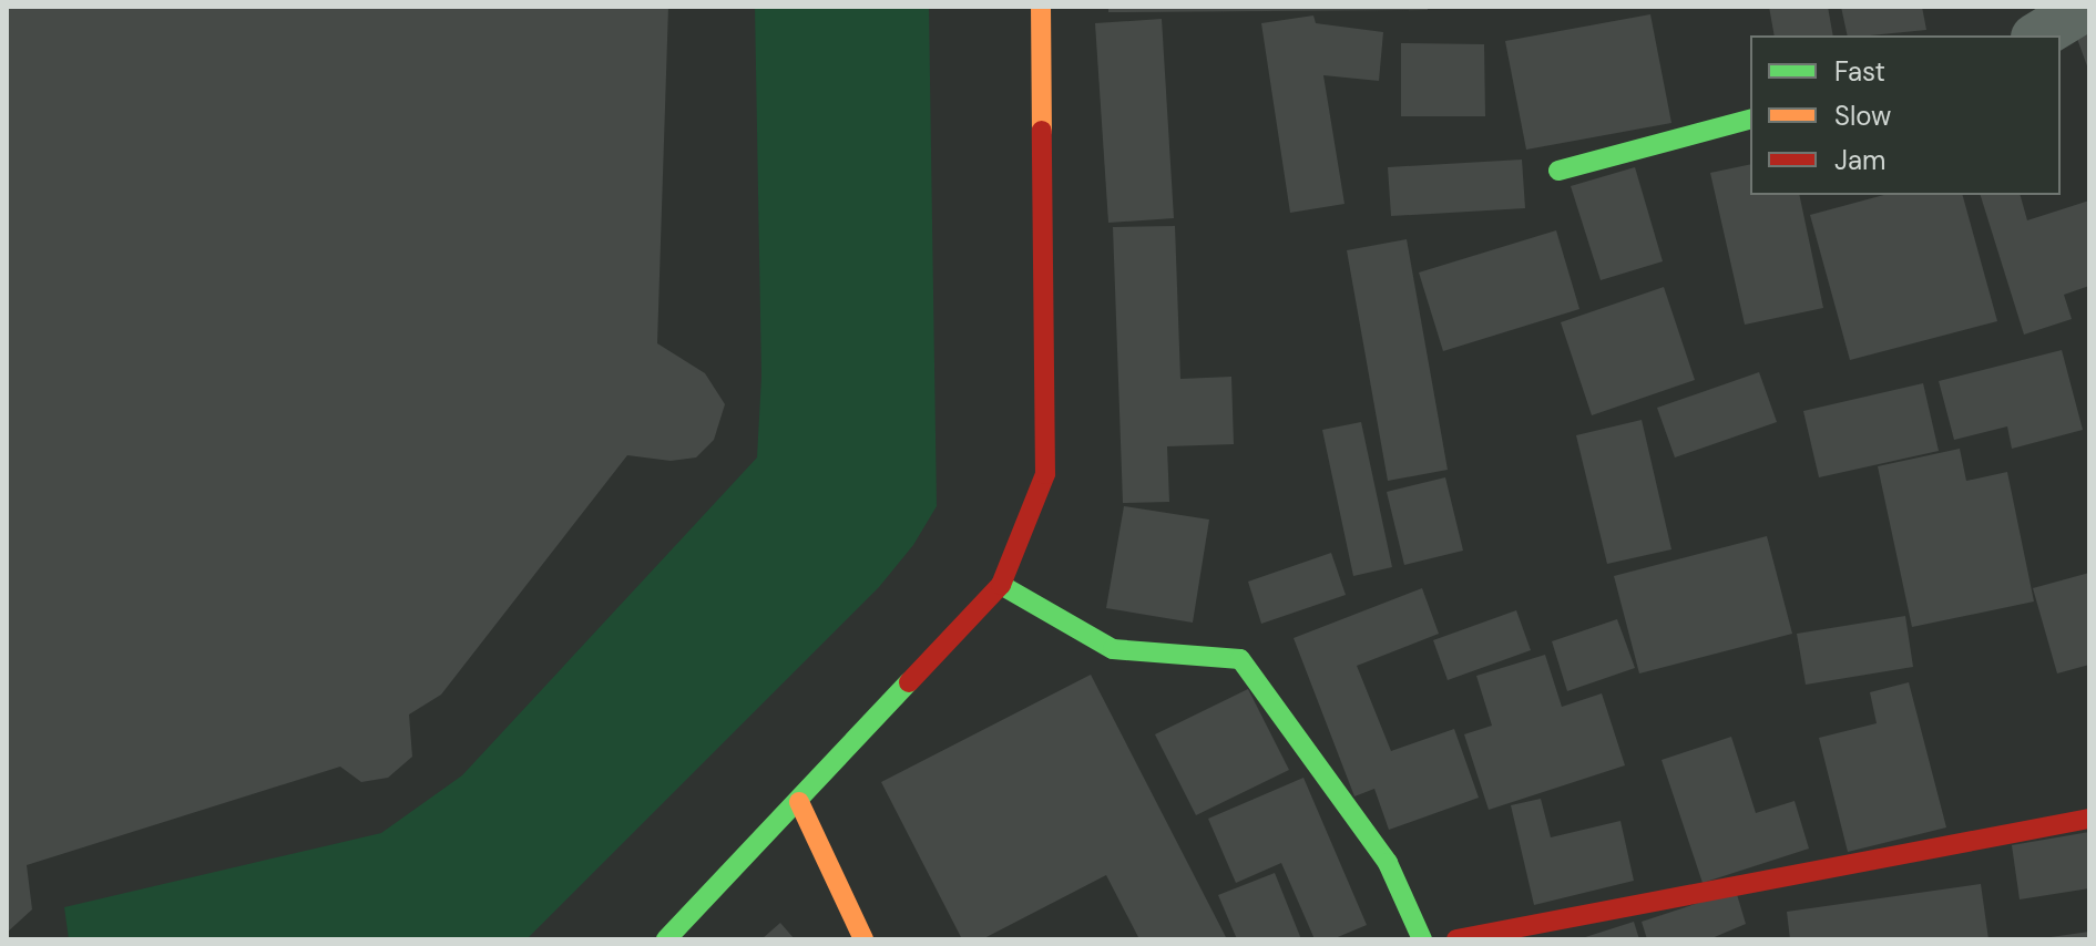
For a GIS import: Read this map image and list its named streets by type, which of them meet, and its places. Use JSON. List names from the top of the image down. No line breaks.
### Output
{"legend":["Fast","Slow","Jam"]}
